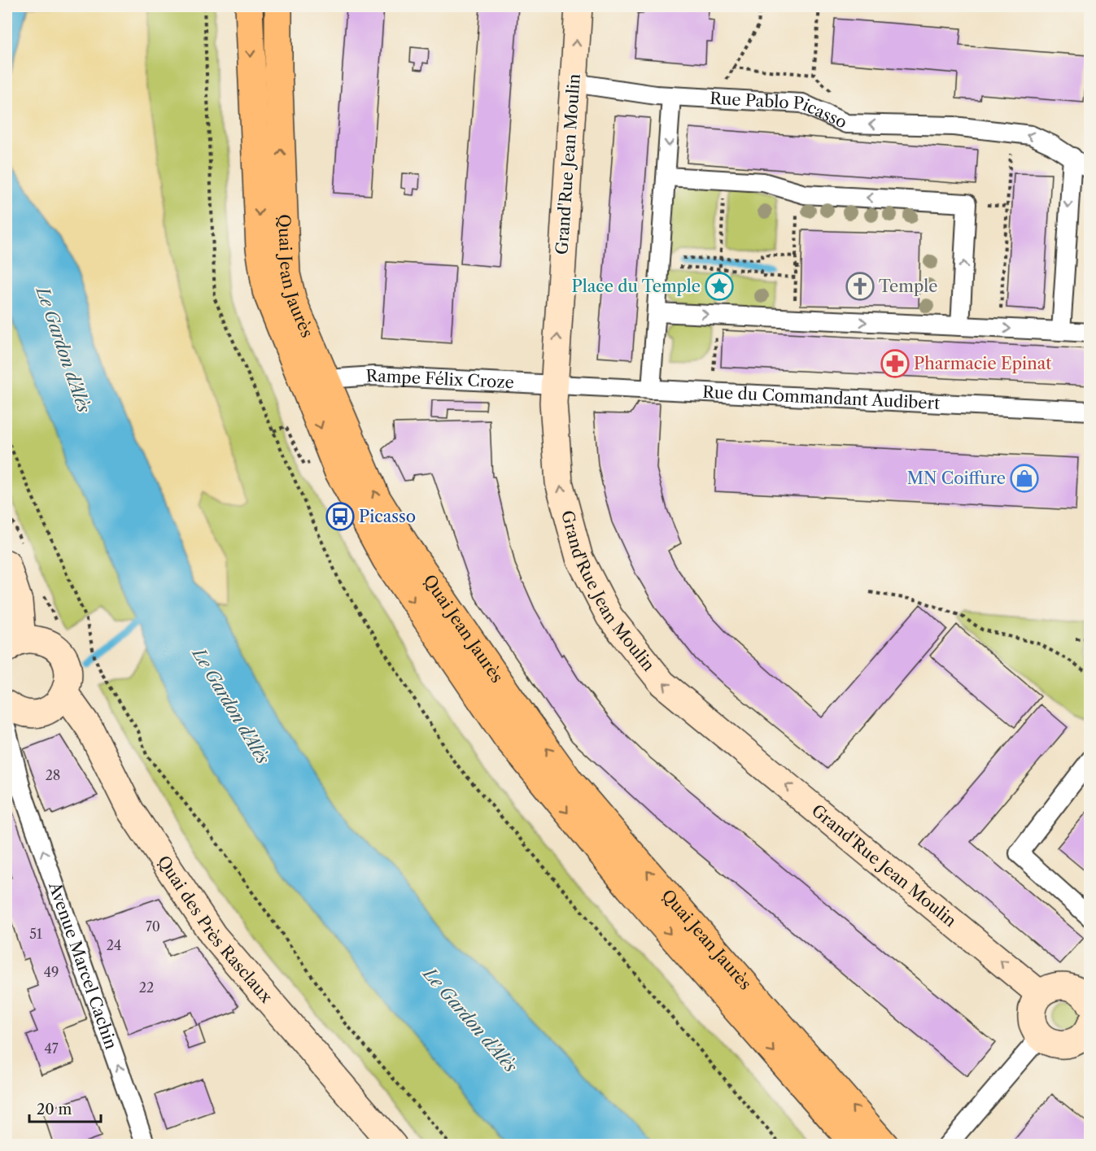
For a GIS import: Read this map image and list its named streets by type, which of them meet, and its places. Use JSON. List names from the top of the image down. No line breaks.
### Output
{"streets":{"main road":["Quai Jean Jaurès"],"street":["Rue Pablo Picasso","Grand'Rue Jean Moulin","Rampe Félix Croze","Rue du Commandant Audibert","Quai des Près Rasclaux","Avenue Marcel Cachin"]},"crossings":[["Rue Pablo Picasso","Grand'Rue Jean Moulin"],["Grand'Rue Jean Moulin","Rampe Félix Croze"],["Grand'Rue Jean Moulin","Rue du Commandant Audibert"],["Quai Jean Jaurès","Rampe Félix Croze"],["Rampe Félix Croze","Rue du Commandant Audibert"]],"one_way":["Rue Pablo Picasso","Grand'Rue Jean Moulin","Avenue Marcel Cachin"],"water":["Le Gardon d'Alès"],"places":{"place":["Place du Temple"],"church":["Temple"],"pharmacy":["Pharmacie Epinat"],"shop":["MN Coiffure"],"bus stop":["Picasso"]},"house_numbers":["28","70","51","24","49","22","47"],"scale_bar":"20 m"}
